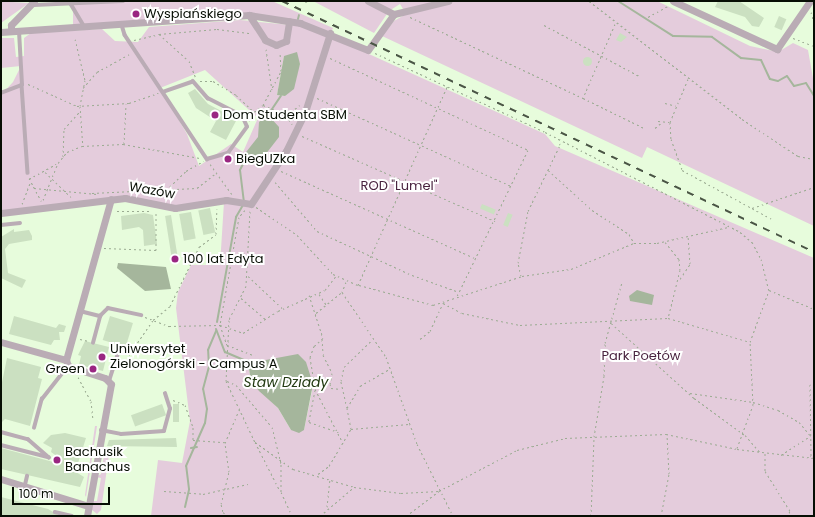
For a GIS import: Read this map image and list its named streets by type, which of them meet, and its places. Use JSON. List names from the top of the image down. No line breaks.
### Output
{"streets":{"street":["Wazów"]},"water":["Staw Dziady"],"parks":["ROD \"Lumel\"","Park Poetów"],"places":["Wyspiańskiego","Dom Studenta SBM","BiegUZka","100 lat Edyta","Uniwersytet Zielonogórski - Campus A","Green","Bachusik Banachus"],"scale_bar":"100 m"}
